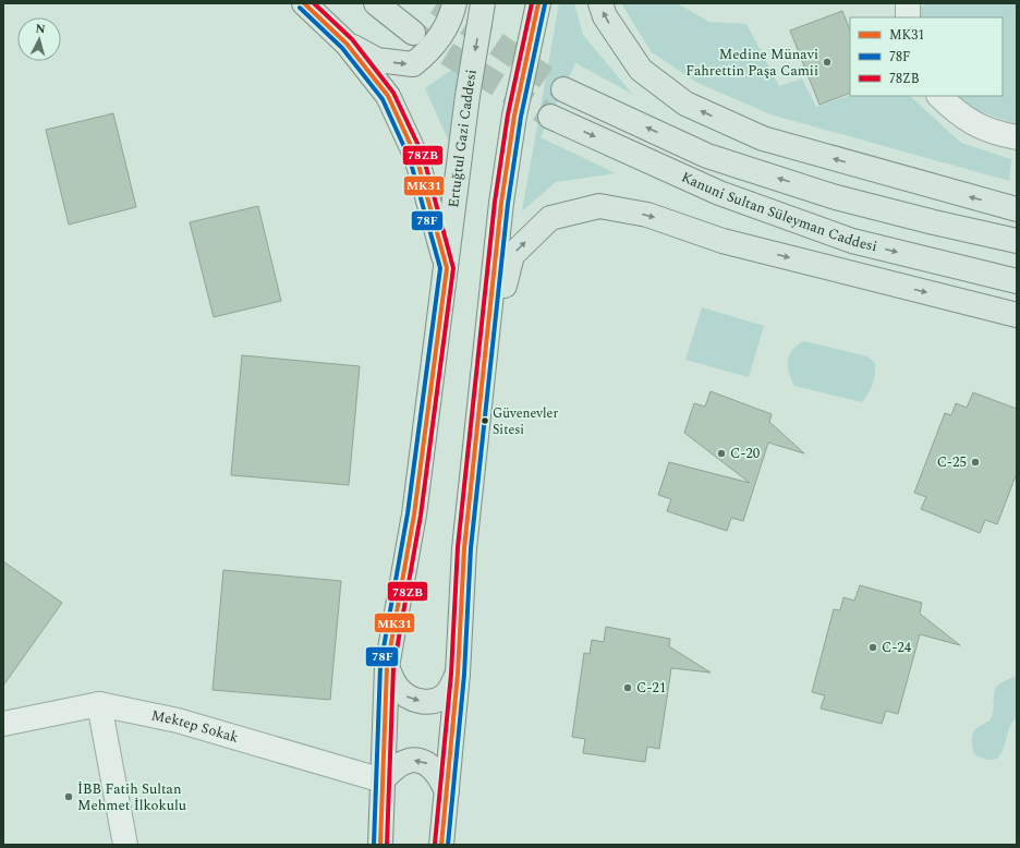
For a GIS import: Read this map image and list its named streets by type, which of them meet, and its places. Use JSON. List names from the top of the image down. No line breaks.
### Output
{"streets":{"main road":["Ertuğtul Gazi Caddesi","Kanuni Sultan Süleyman Caddesi"],"street":["Mektep Sokak"]},"crossings":[["Ertuğtul Gazi Caddesi","Mektep Sokak"]],"places":["Medine Münavi Fahrettin Paşa Camii","Güvenevler Sitesi","C-20","C-25","C-24","C-21","İBB Fatih Sultan Mehmet İlkokulu"],"lines":["transit line MK31","transit line 78ZB","transit line 78F"],"legend":["MK31","78F","78ZB"],"north":"top"}
